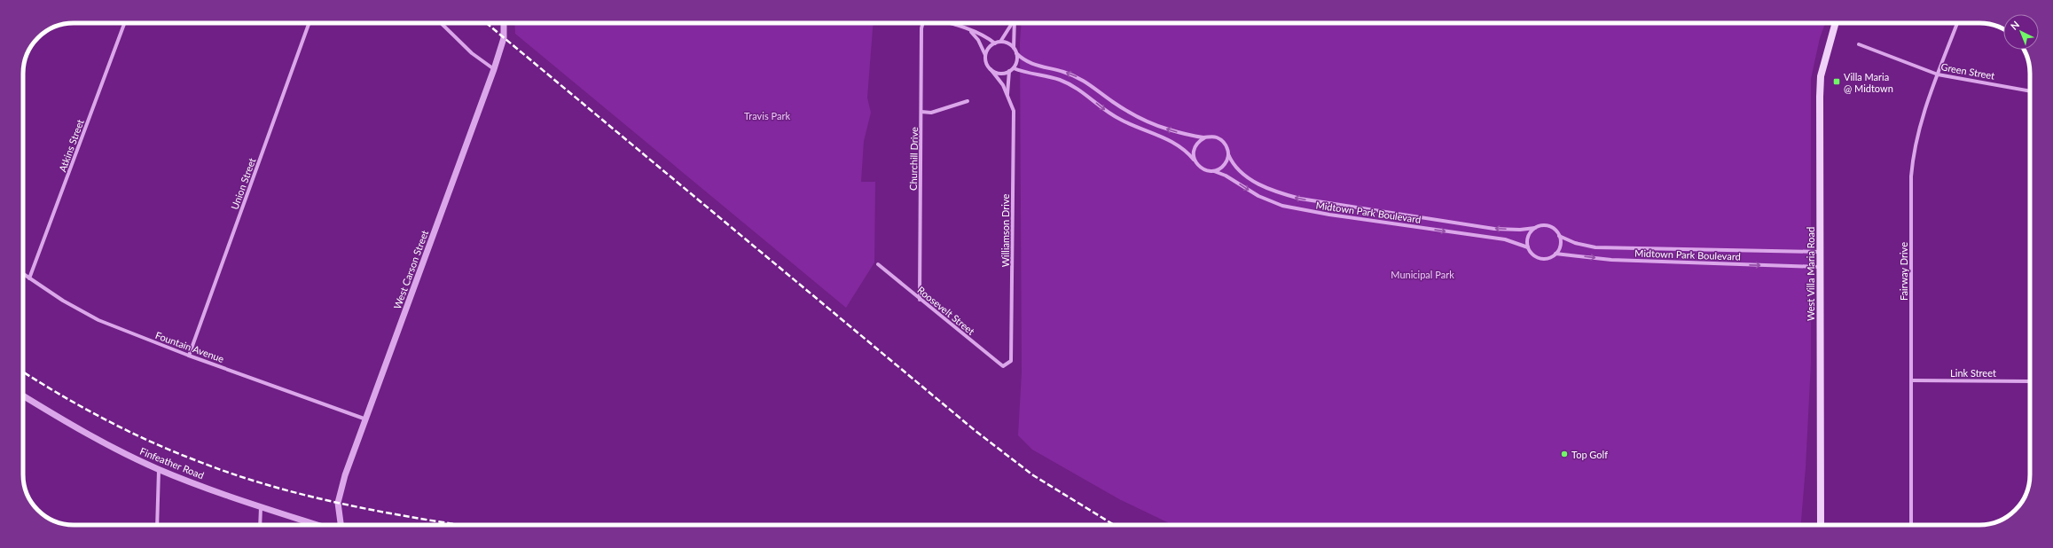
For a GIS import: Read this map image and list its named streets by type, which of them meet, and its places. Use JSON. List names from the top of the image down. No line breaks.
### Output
{"streets":{"main road":["West Villa Maria Road"],"street":["Green Street","Atkins Street","Churchill Drive","Union Street","Midtown Park Boulevard","Williamson Drive","West Carson Street","Fairway Drive","Roosevelt Street","Fountain Avenue","Link Street","Finfeather Road"]},"crossings":[["Green Street","Fairway Drive"],["Atkins Street","Fountain Avenue"],["Churchill Drive","Roosevelt Street"],["Union Street","Fountain Avenue"],["Midtown Park Boulevard","West Villa Maria Road"],["Williamson Drive","Roosevelt Street"],["West Carson Street","Fountain Avenue"],["Fairway Drive","Link Street"]],"parks":["Travis Park","Municipal Park"],"places":{"transit":["Villa Maria @ Midtown"],"other":["Top Golf"]},"north":"top left"}
